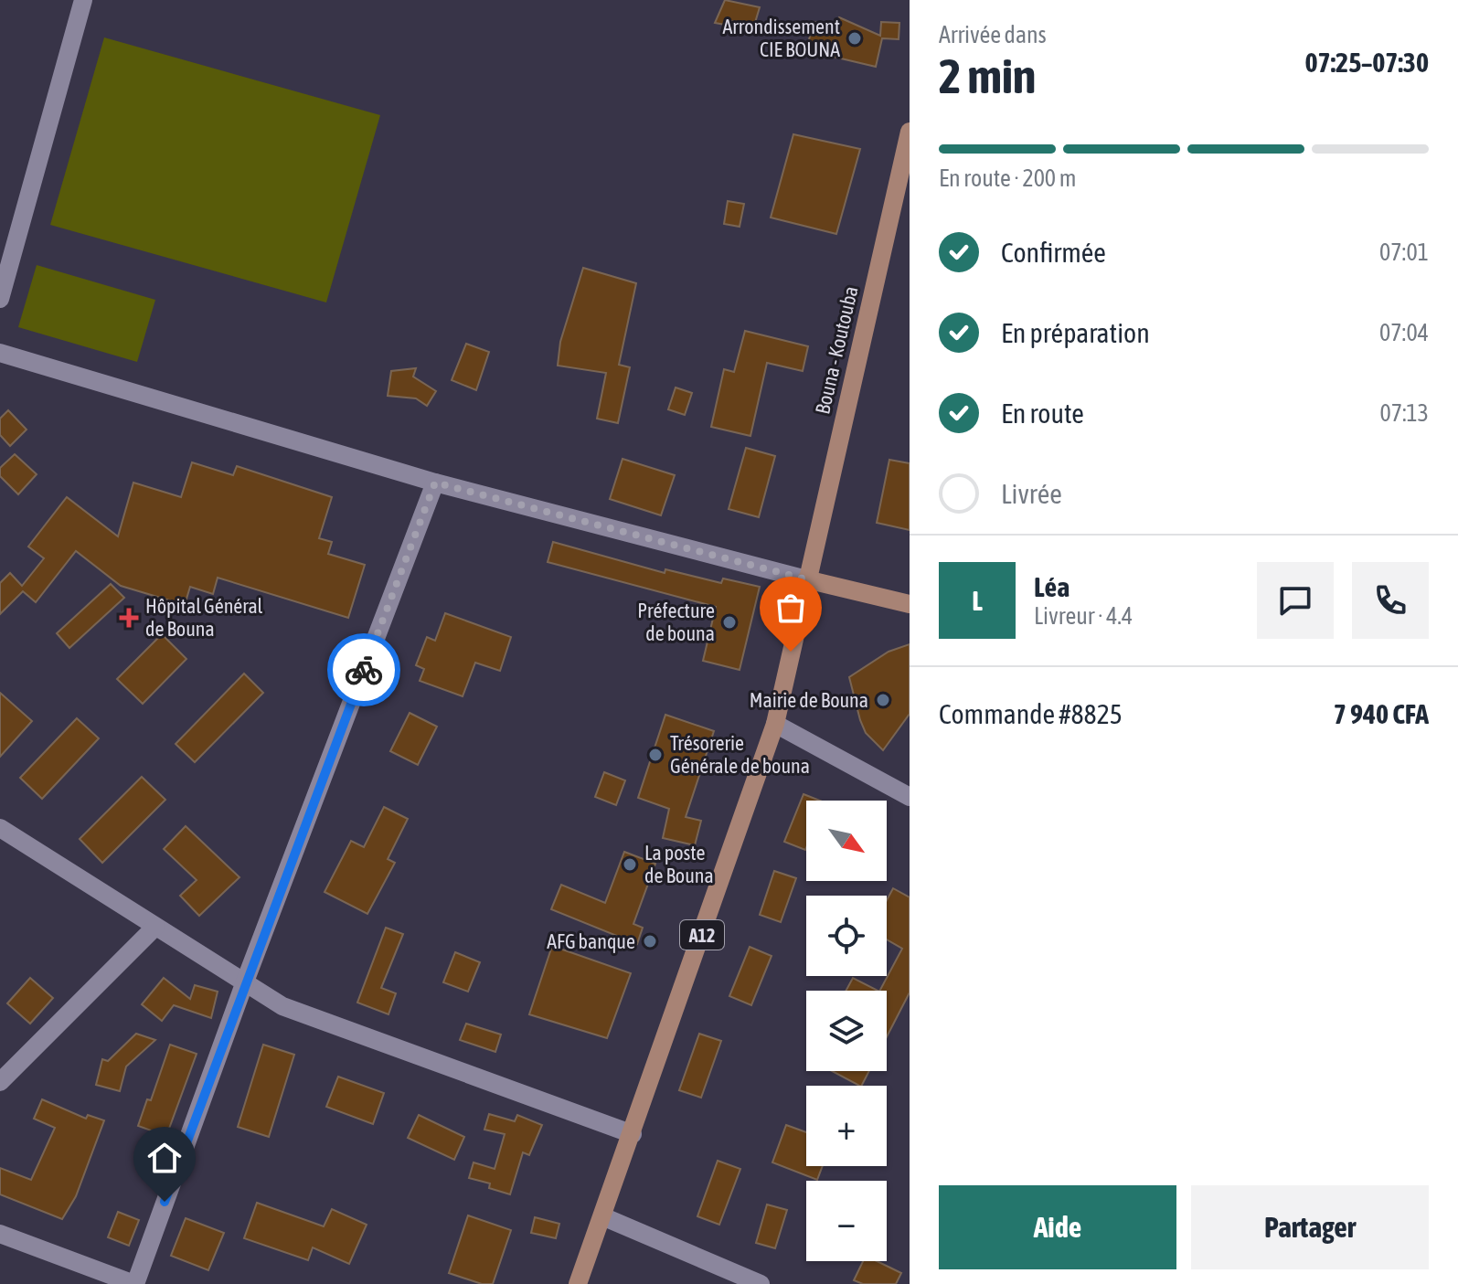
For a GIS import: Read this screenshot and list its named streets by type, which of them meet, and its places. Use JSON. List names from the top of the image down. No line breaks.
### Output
{"streets":{"main road":["Bouna - Koutouba","A12"]},"crossings":[["Bouna - Koutouba","A12"]],"places":{"other":["Arrondissement CIE BOUNA","Préfecture de bouna","Mairie de Bouna","Trésorerie Générale de bouna","La poste de Bouna","AFG banque"],"health":["Hôpital Général de Bouna"]},"north":"bottom right","page":{"heading":["2 min","Arrivée dans","07:25–07:30"],"panel":["Léa","Livreur · 4.4","Commande #8825","7 940 CFA"],"bar":"En route · 200 m","list":[["Confirmée","07:01"],["En préparation","07:04"],["En route","07:13"],"Livrée"],"round":"L","map_buttons":["+","−"],"buttons":["Aide","Partager"]}}
